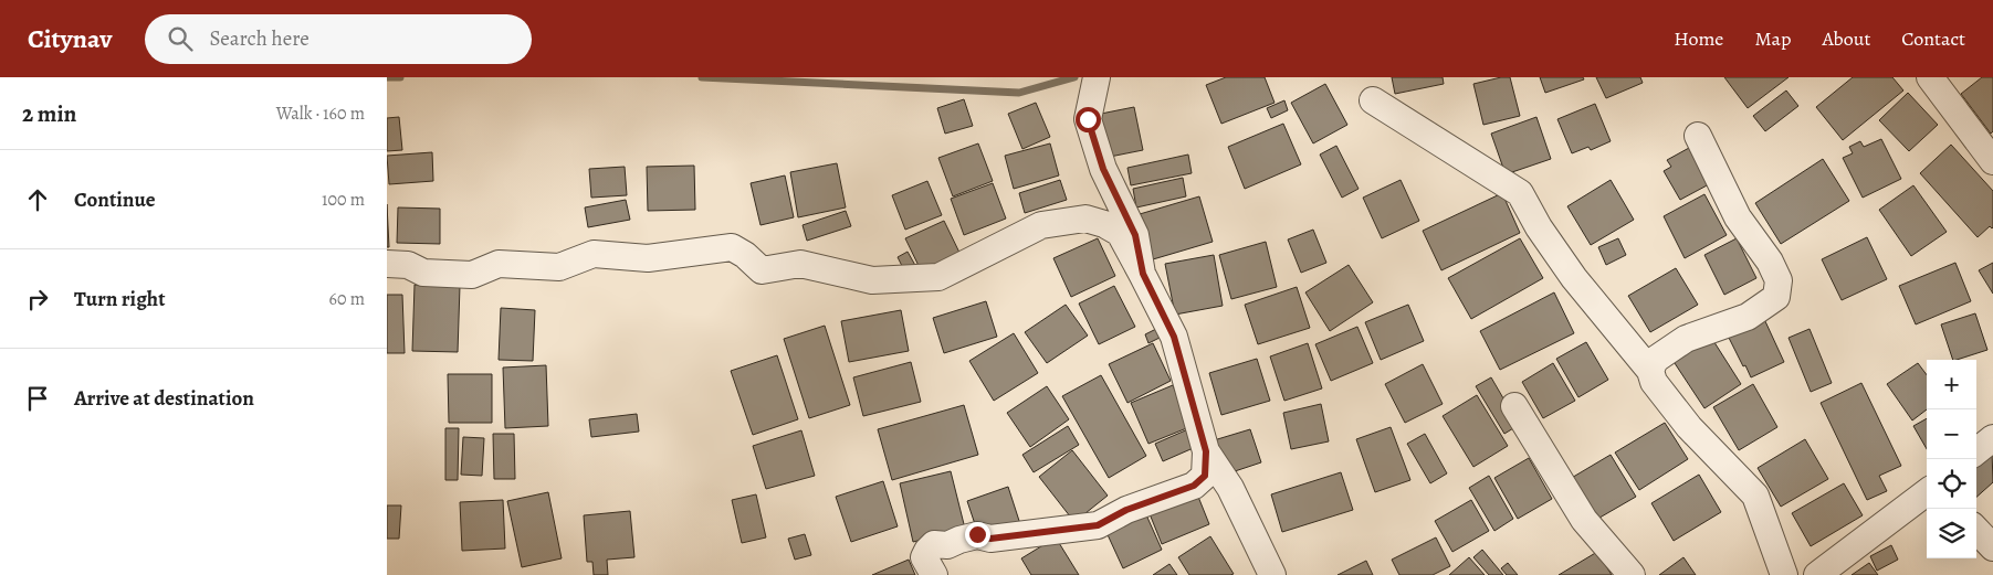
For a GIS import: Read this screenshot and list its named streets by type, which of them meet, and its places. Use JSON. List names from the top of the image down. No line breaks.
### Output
{"page":{"header":"Citynav","search":"Search here","nav":["Home","Map","About","Contact"],"heading":["2 min","Walk · 160 m"],"list":[["Continue","100 m"],["Turn right","60 m"],"Arrive at destination"],"map_buttons":["+","−"]}}
